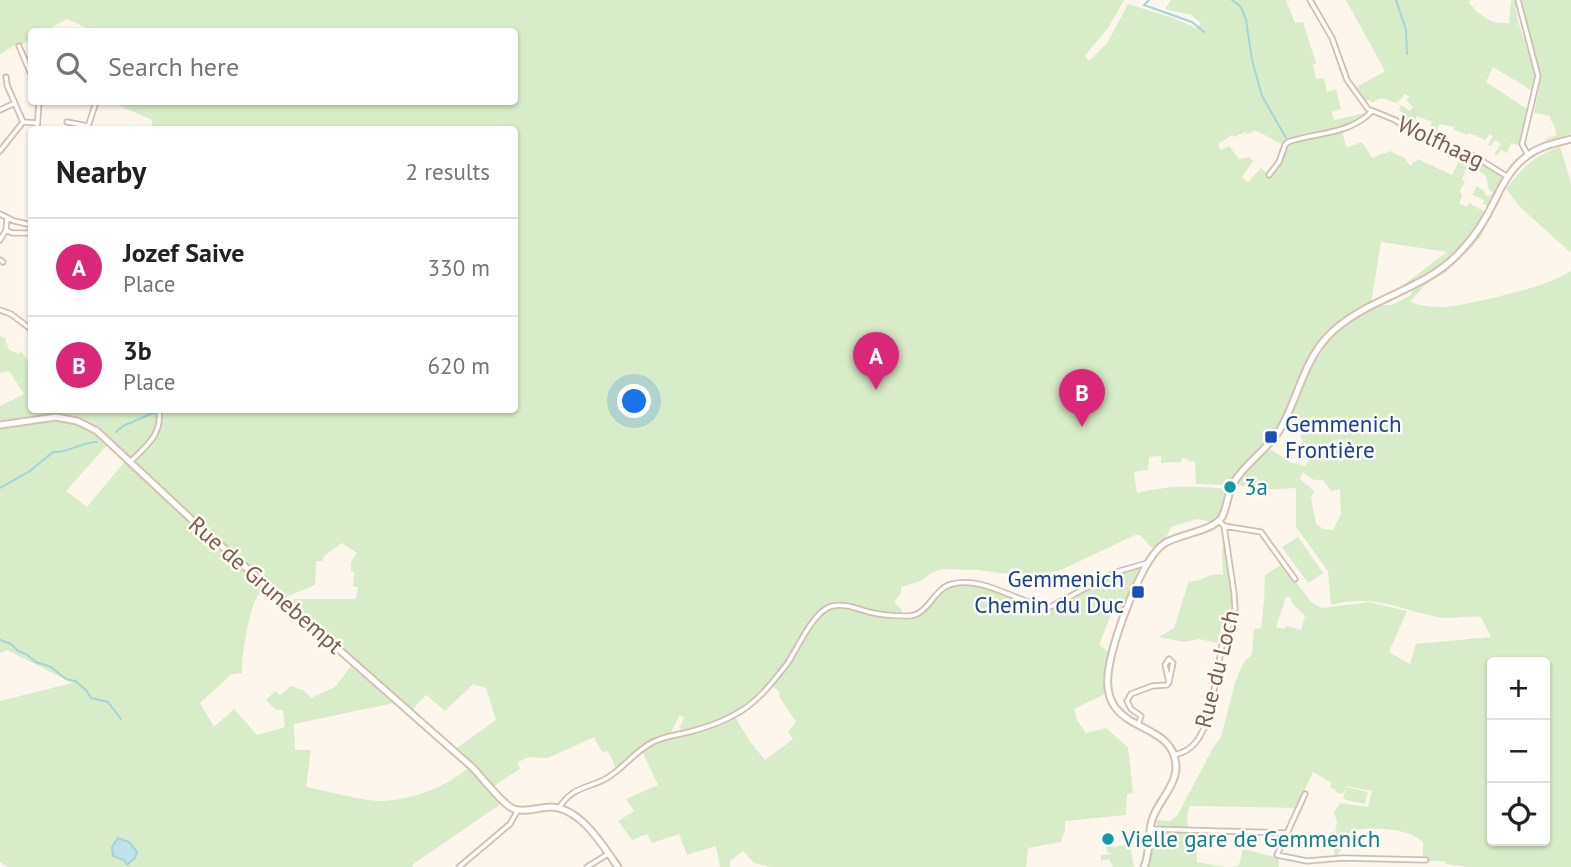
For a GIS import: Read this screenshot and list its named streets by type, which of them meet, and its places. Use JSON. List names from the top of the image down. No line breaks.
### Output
{"streets":{"main road":["Rue de Grunebempt"],"street":["Wolfhaag","Rue du Loch"]},"places":{"transit":["Gemmenich Frontière","Gemmenich Chemin du Duc"],"other":["3a","Vielle gare de Gemmenich"]},"page":{"search":"Search here","heading":["Nearby","2 results"],"list":[{"mark":"A","name":"Jozef Saive","note":"Place","value":"330 m"},{"mark":"B","name":"3b","note":"Place","value":"620 m"}],"pins":["A","B"],"map_buttons":["+","−"]}}
